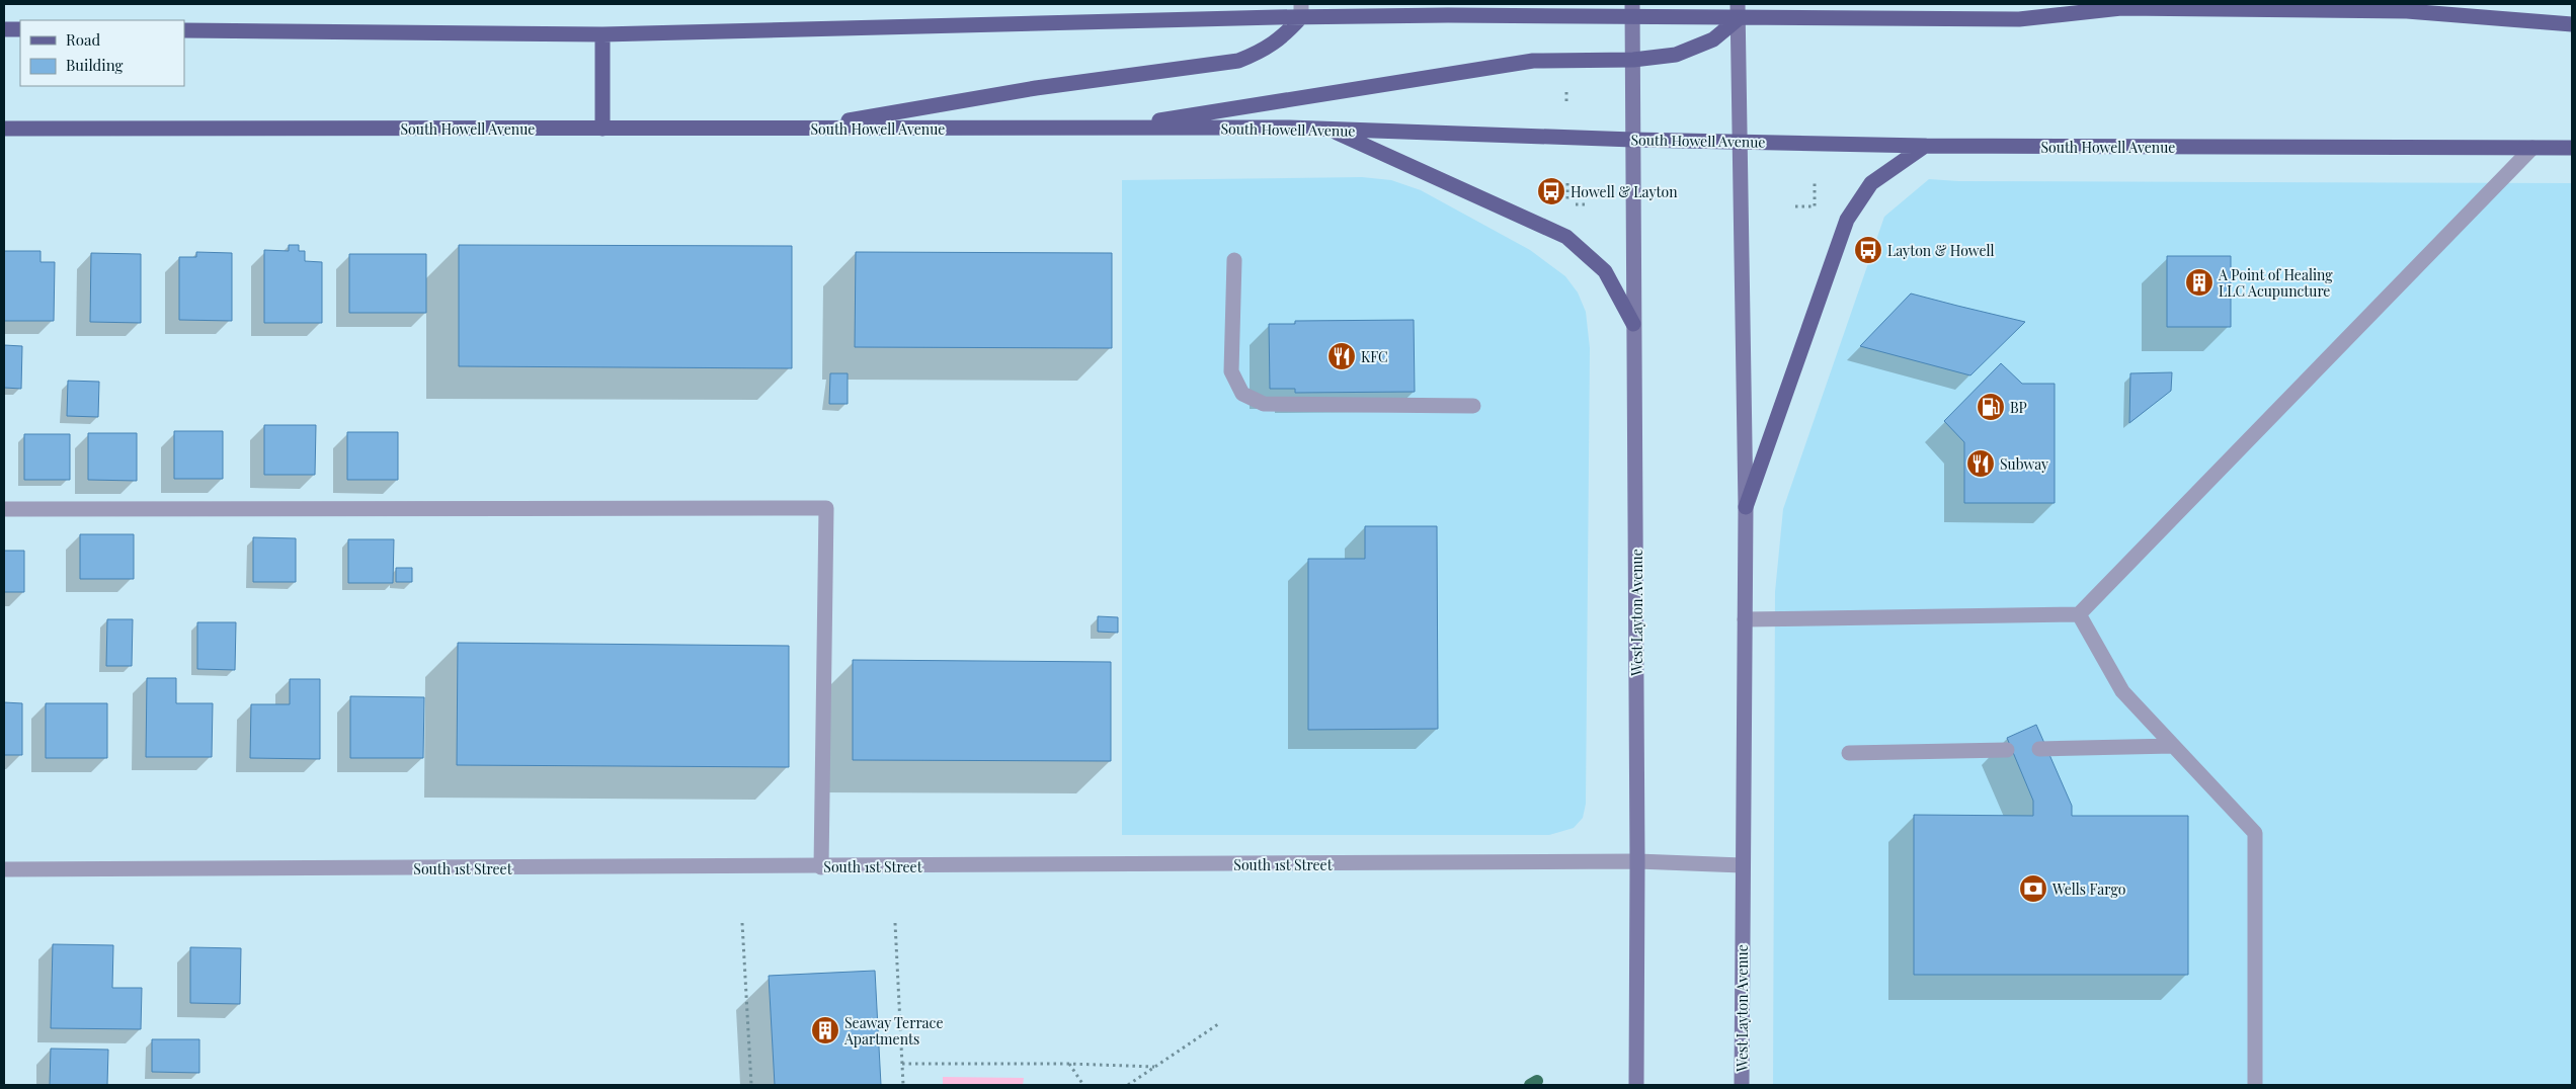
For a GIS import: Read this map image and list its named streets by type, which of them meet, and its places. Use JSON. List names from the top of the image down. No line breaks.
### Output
{"streets":{"main road":["South Howell Avenue","West Layton Avenue"],"street":["South 1st Street"]},"crossings":[["South Howell Avenue","West Layton Avenue"],["West Layton Avenue","South 1st Street"]],"places":{"bus stop":["Howell & Layton","Layton & Howell"],"building":["A Point of Healing LLC Acupuncture","Seaway Terrace Apartments"],"restaurant":["KFC","Subway"],"fuel station":["BP"],"bank":["Wells Fargo"]},"legend":["Road","Building"]}
